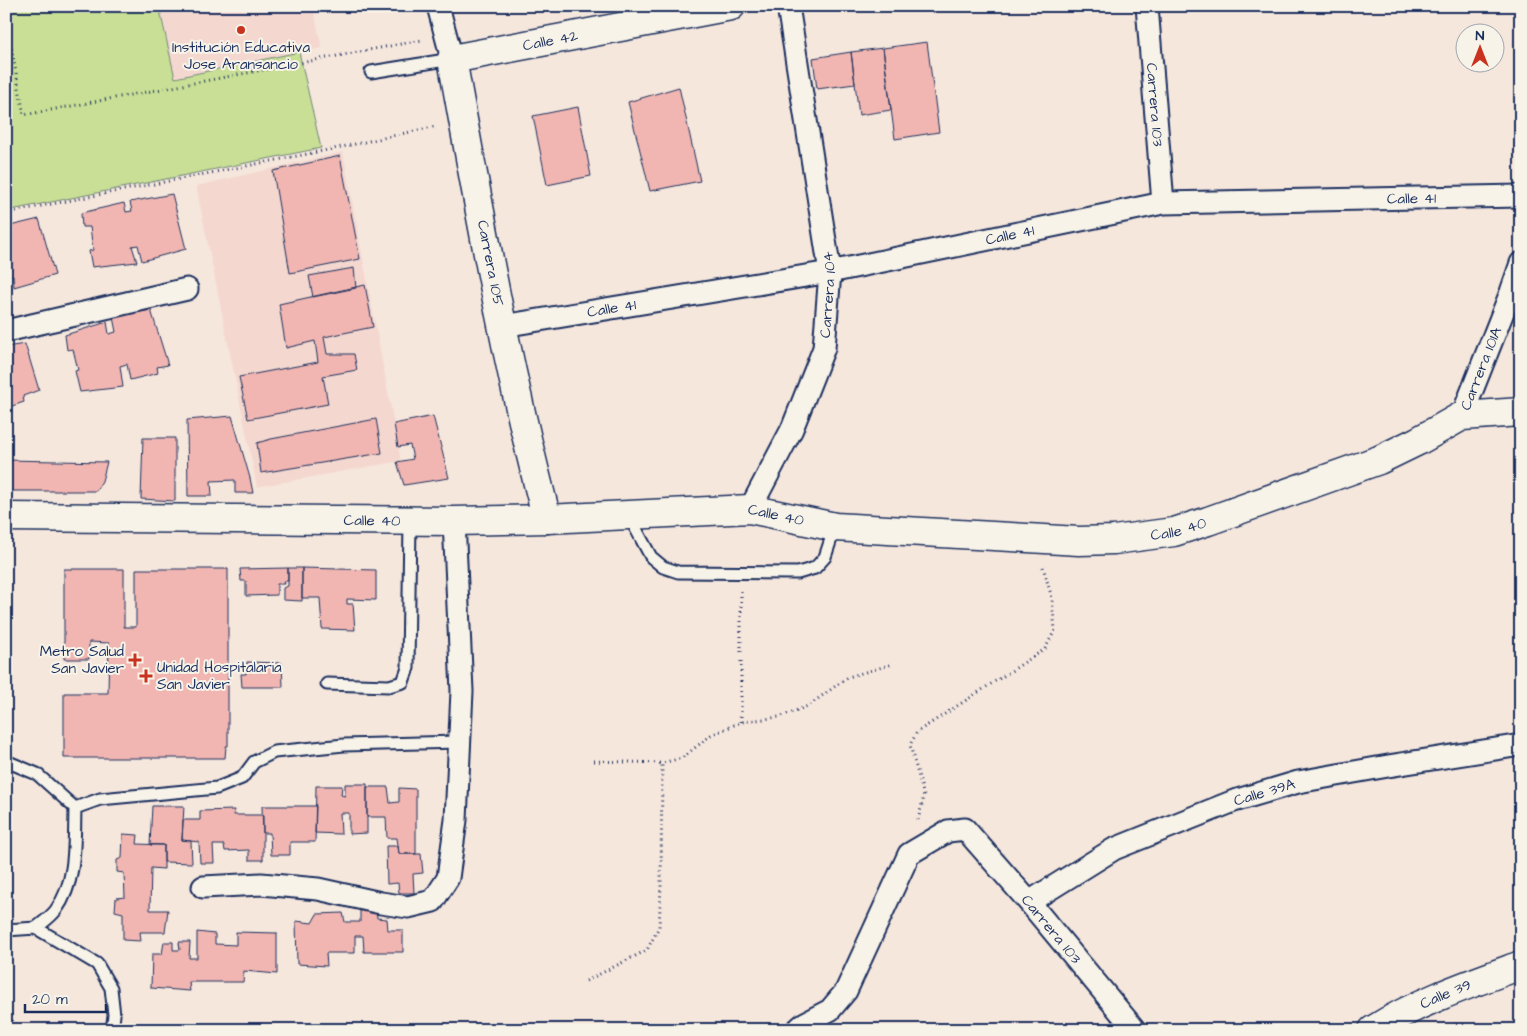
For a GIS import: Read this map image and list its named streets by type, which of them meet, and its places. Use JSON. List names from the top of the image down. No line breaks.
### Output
{"streets":{"street":["Calle 42","Carrera 103","Calle 41","Carrera 105","Carrera 104","Carrera 101A","Calle 40","Calle 39A","Calle 39"]},"crossings":[["Calle 42","Carrera 105"],["Carrera 103","Calle 41"],["Carrera 103","Calle 39A"],["Calle 41","Carrera 105"],["Calle 41","Carrera 104"],["Carrera 105","Calle 40"],["Carrera 104","Calle 40"],["Carrera 101A","Calle 40"]],"places":{"other":["Institución Educativa Jose Aransancio"],"health":["Metro Salud San Javier","Unidad Hospitalaria San Javier"]},"scale_bar":"20 m","north":"top"}
